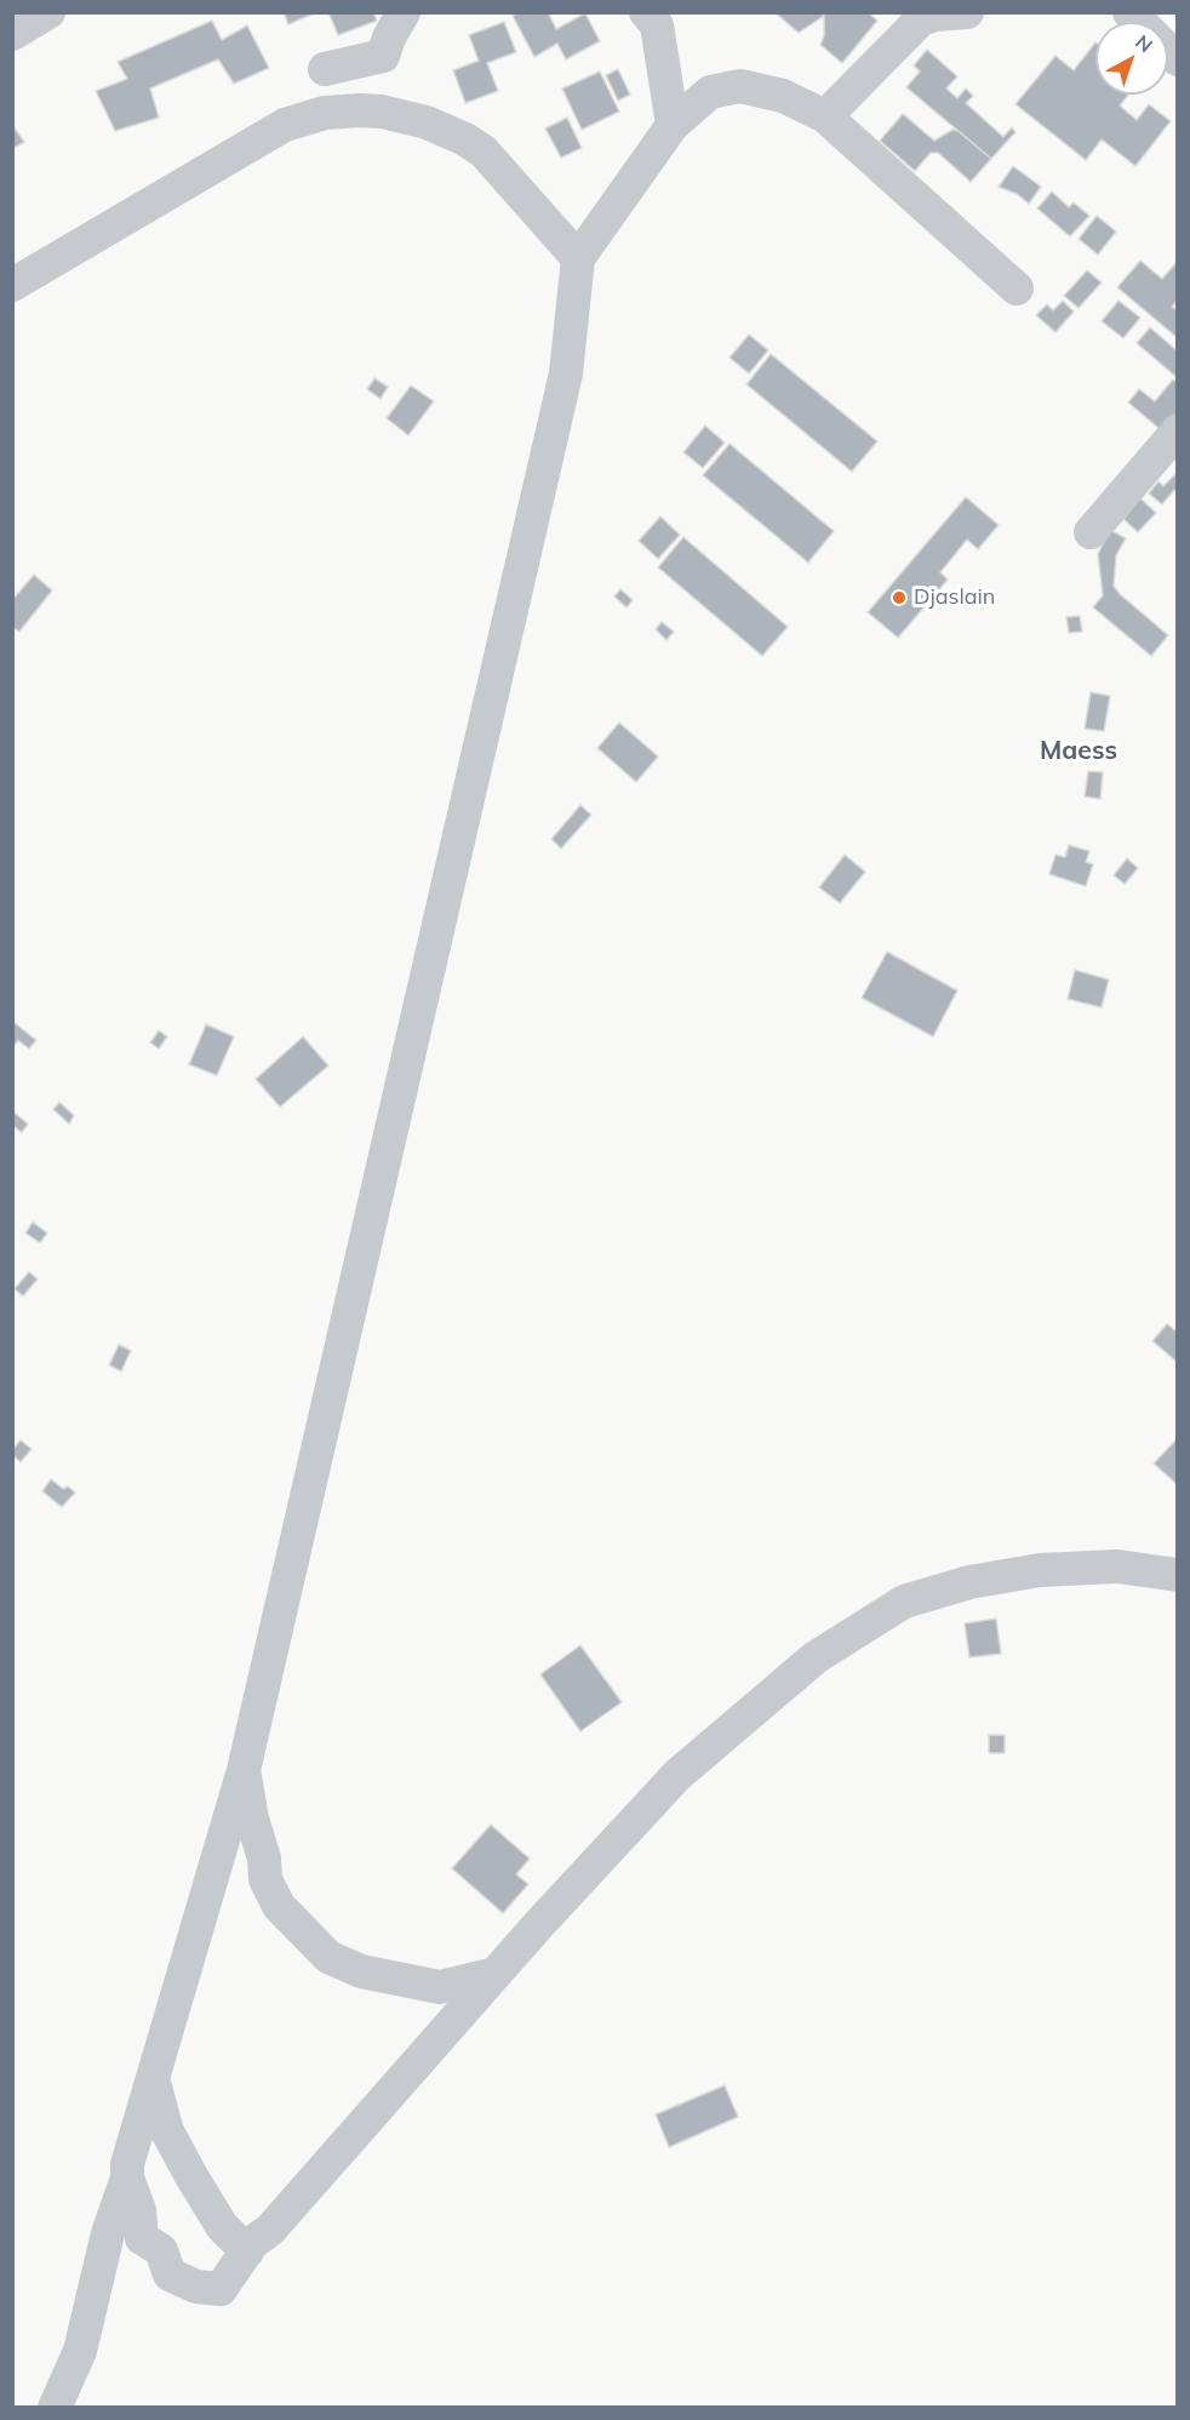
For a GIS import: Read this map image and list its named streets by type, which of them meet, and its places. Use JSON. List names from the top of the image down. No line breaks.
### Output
{"districts":["Maess"],"places":["Djaslain"],"north":"top right"}
